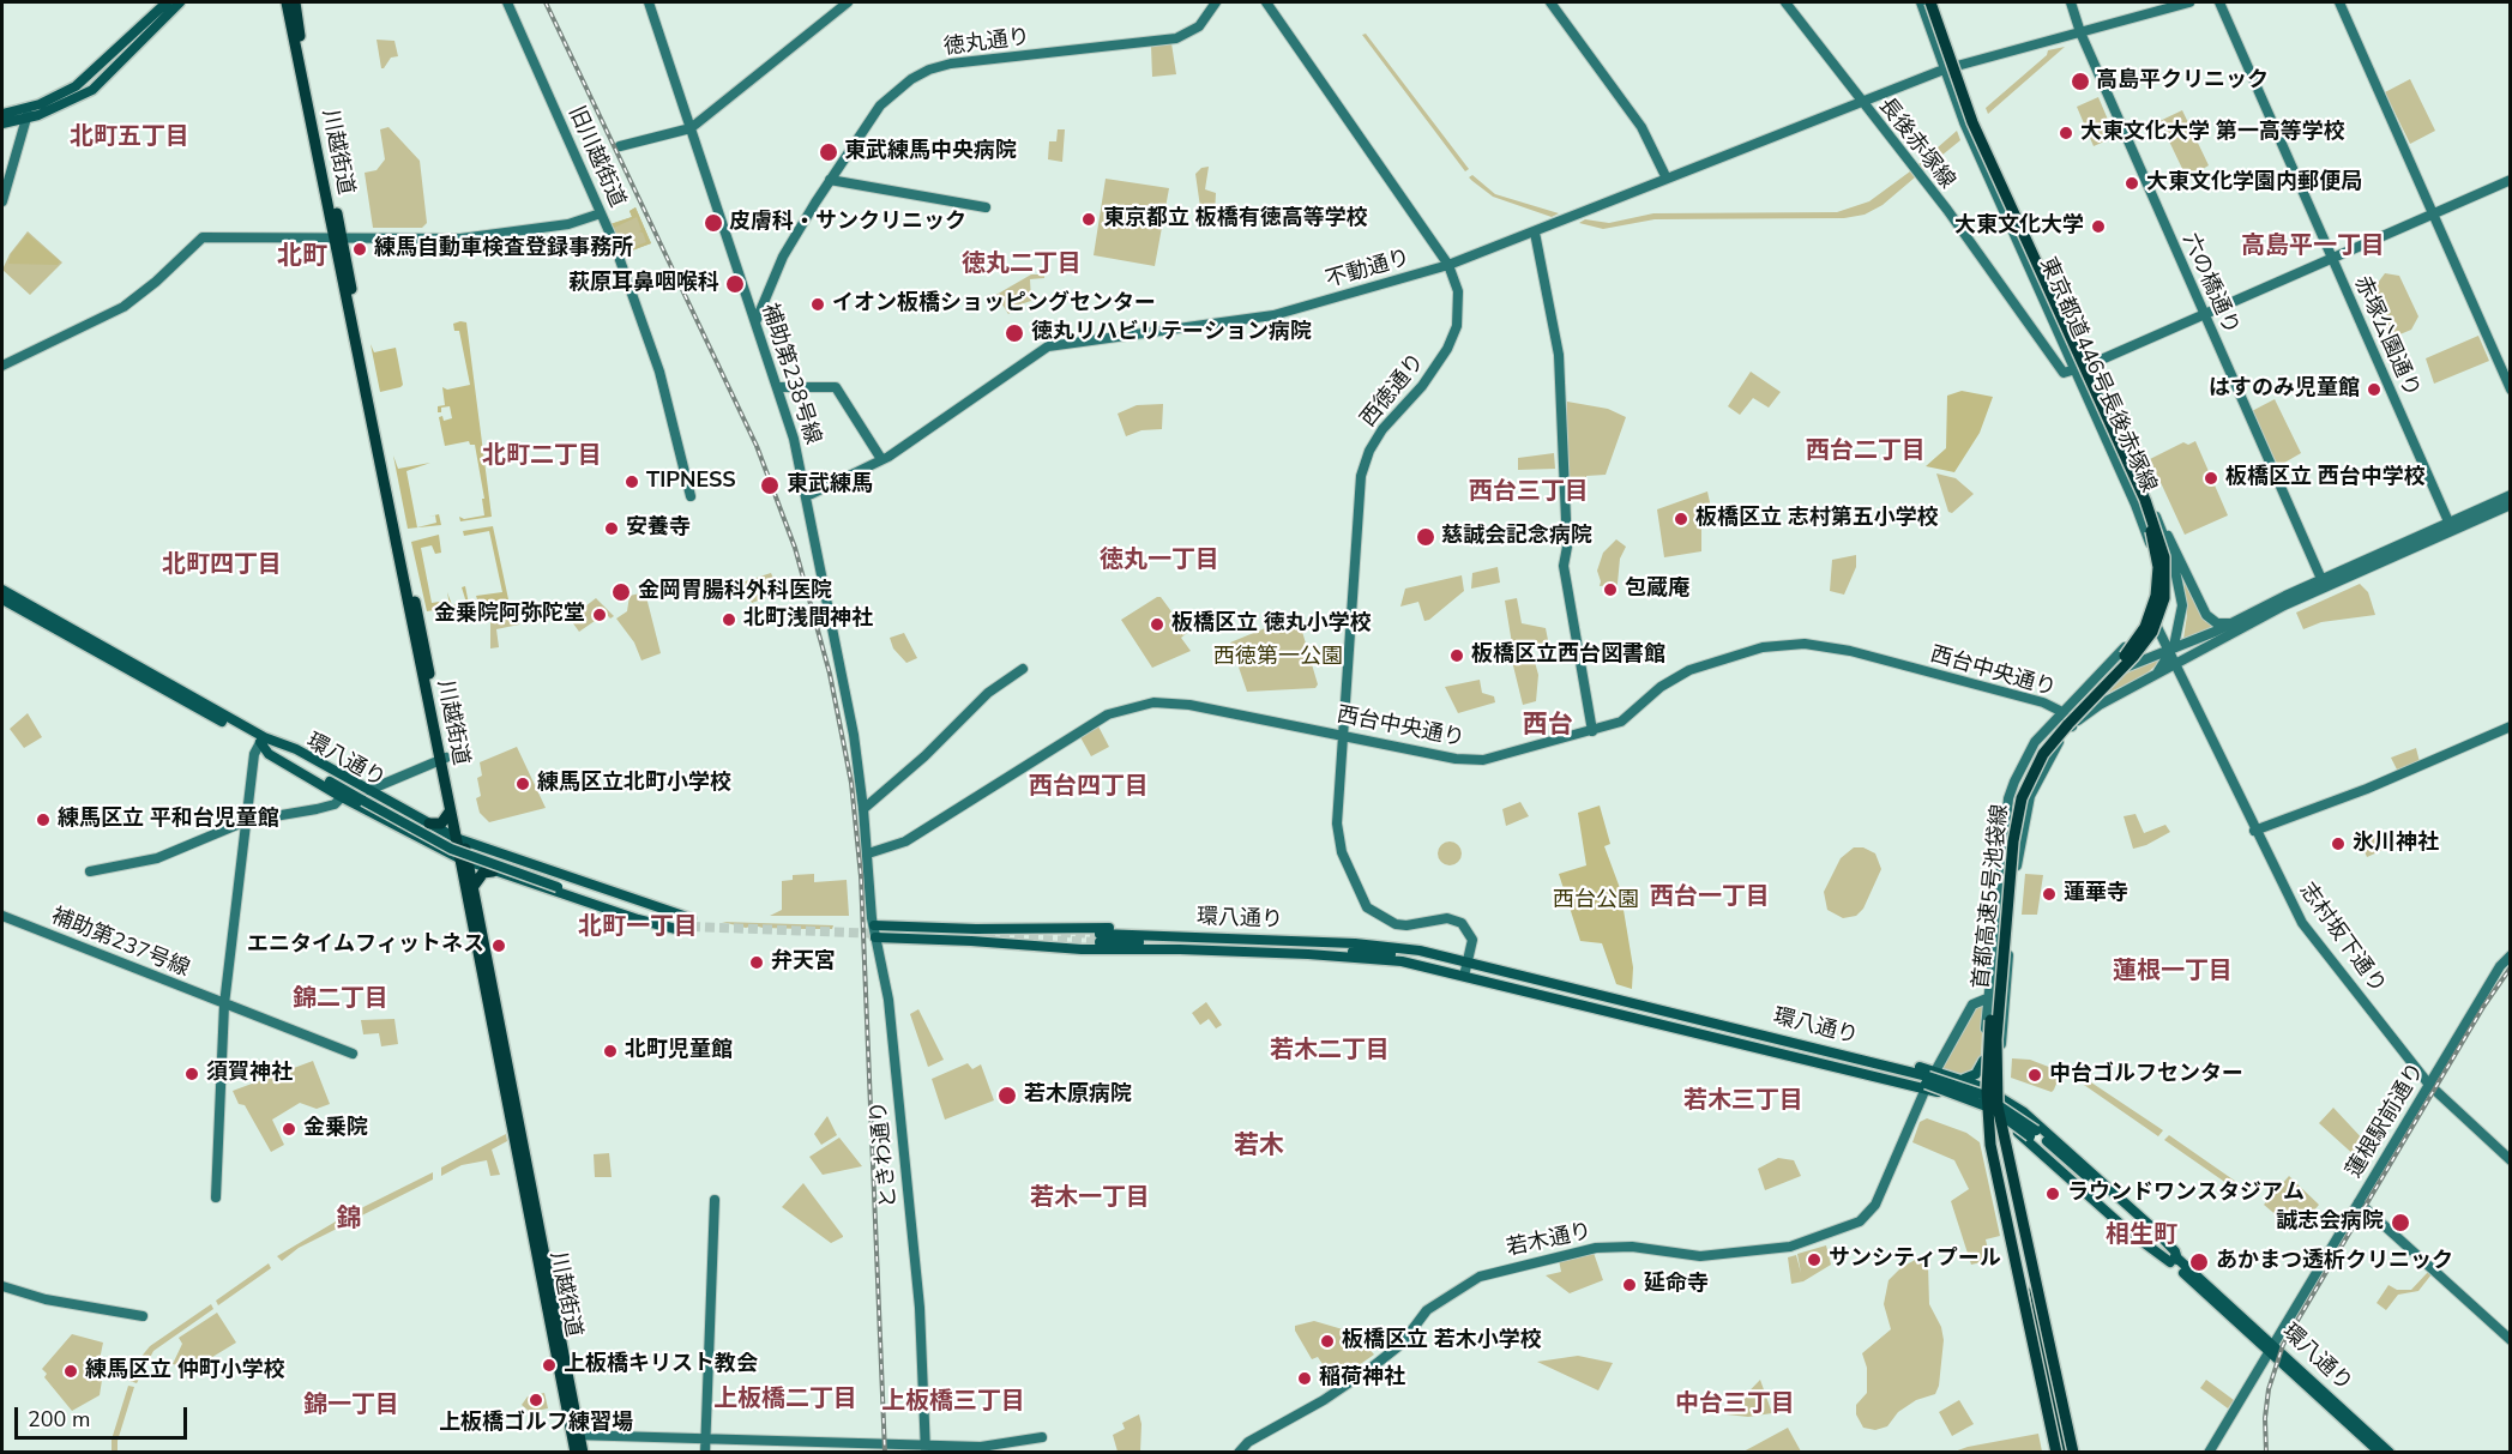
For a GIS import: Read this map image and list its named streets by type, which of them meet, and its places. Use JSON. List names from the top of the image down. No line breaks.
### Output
{"streets":{"highway":["川越街道","首都高速5号池袋線"],"main road":["環八通り"],"street":["徳丸通り","長後赤塚線","旧川越街道","不動通り","六の橋通り","赤塚公園通り","補助第238号線","東京都道446号長後赤塚線","西徳通り","西台中央通り","志村坂下通り","補助第237号線","蓮根駅前通り","ときわ通り","若木通り"]},"crossings":[["徳丸通り","補助第238号線"],["長後赤塚線","不動通り"],["長後赤塚線","東京都道446号長後赤塚線"],["不動通り","六の橋通り"],["不動通り","東京都道446号長後赤塚線"],["不動通り","西徳通り"],["六の橋通り","東京都道446号長後赤塚線"],["赤塚公園通り","東京都道446号長後赤塚線"],["補助第238号線","西台中央通り"],["補助第238号線","ときわ通り"],["東京都道446号長後赤塚線","西台中央通り"],["東京都道446号長後赤塚線","首都高速5号池袋線"],["東京都道446号長後赤塚線","志村坂下通り"],["東京都道446号長後赤塚線","若木通り"],["西徳通り","西台中央通り"],["西徳通り","環八通り"],["西台中央通り","ときわ通り"],["環八通り","蓮根駅前通り"],["志村坂下通り","蓮根駅前通り"]],"districts":["北町五丁目","高島平一丁目","北町","徳丸二丁目","西台二丁目","北町二丁目","西台三丁目","徳丸一丁目","北町四丁目","西台","西台四丁目","西台一丁目","北町一丁目","蓮根一丁目","錦二丁目","若木二丁目","若木三丁目","若木","若木一丁目","錦","相生町","上板橋二丁目","上板橋三丁目","中台三丁目","錦一丁目"],"parks":["西徳第一公園","西台公園"],"places":["高島平クリニック","大東文化大学 第一高等学校","東武練馬中央病院","大東文化学園内郵便局","東京都立 板橋有徳高等学校","皮膚科・サンクリニック","大東文化大学","練馬自動車検査登録事務所","萩原耳鼻咽喉科","イオン板橋ショッピングセンター","徳丸リハビリテーション病院","はすのみ児童館","板橋区立 西台中学校","TIPNESS","東武練馬","板橋区立 志村第五小学校","安養寺","慈誠会記念病院","包蔵庵","金岡胃腸科外科医院","金乗院阿弥陀堂","北町浅間神社","板橋区立 徳丸小学校","板橋区立西台図書館","練馬区立北町小学校","練馬区立 平和台児童館","氷川神社","蓮華寺","エニタイムフィットネス","弁天宮","北町児童館","須賀神社","中台ゴルフセンター","若木原病院","金乗院","ラウンドワンスタジアム","誠志会病院","サンシティプール","あかまつ透析クリニック","延命寺","板橋区立 若木小学校","上板橋キリスト教会","練馬区立 仲町小学校","稲荷神社","上板橋ゴルフ練習場"],"scale_bar":"200 m"}
